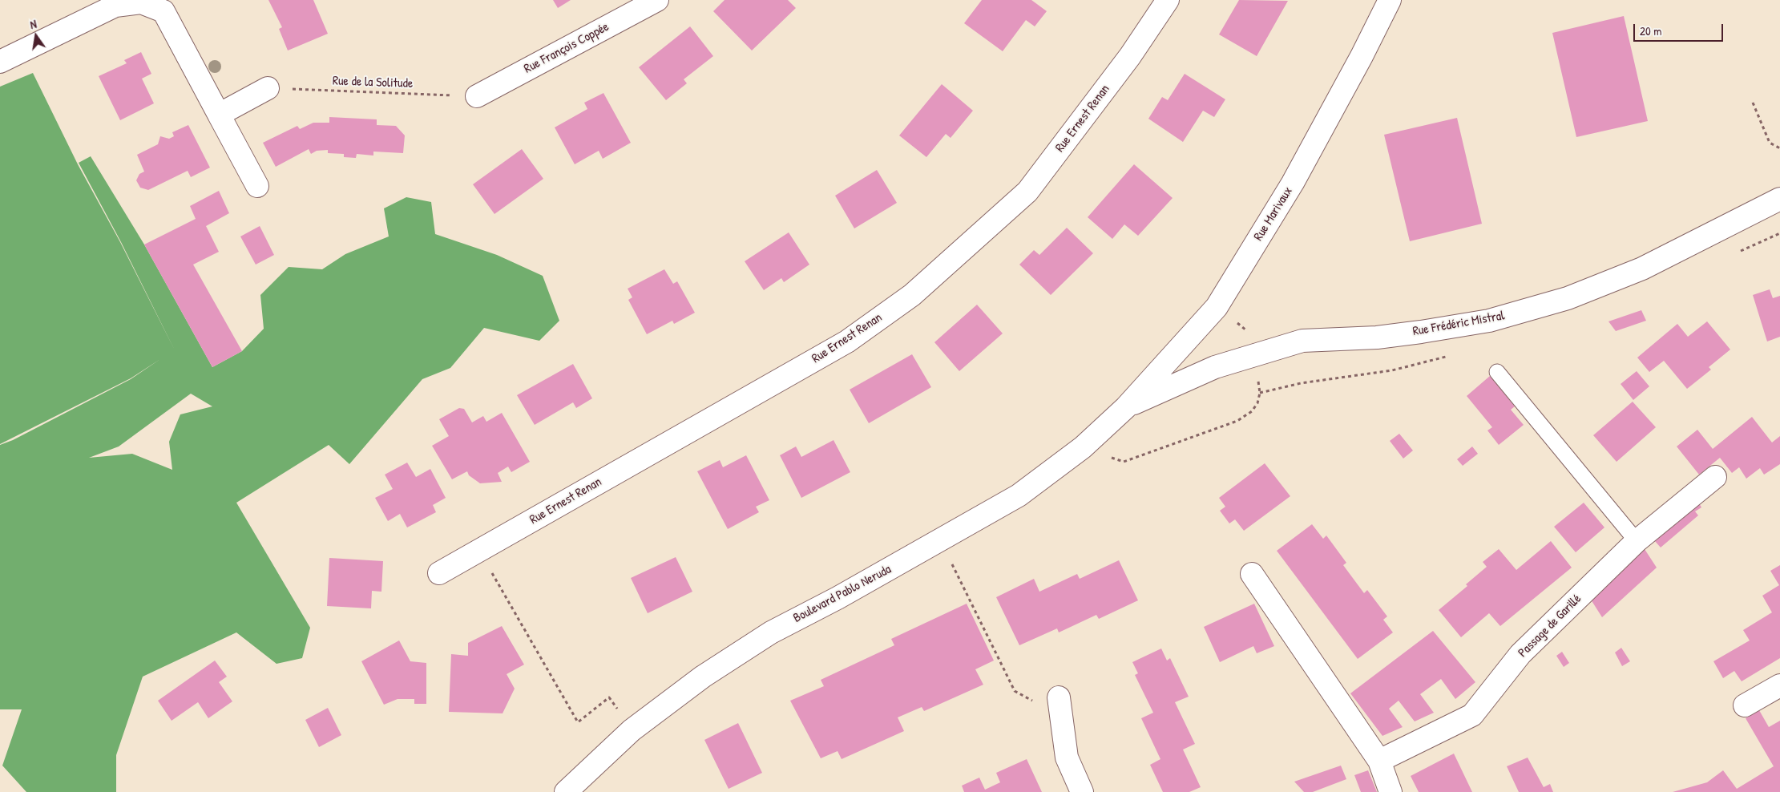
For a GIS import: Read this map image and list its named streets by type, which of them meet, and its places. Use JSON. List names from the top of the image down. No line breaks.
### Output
{"streets":{"street":["Rue François Coppée","Rue Ernest Renan","Rue Marivaux","Rue Frédéric Mistral","Boulevard Pablo Neruda","Passage de Garillé"],"path":["Rue de la Solitude"]},"crossings":[["Rue François Coppée","Rue de la Solitude"],["Rue Marivaux","Rue Frédéric Mistral"],["Rue Marivaux","Boulevard Pablo Neruda"],["Rue Frédéric Mistral","Boulevard Pablo Neruda"]],"scale_bar":"20 m","north":"top"}
